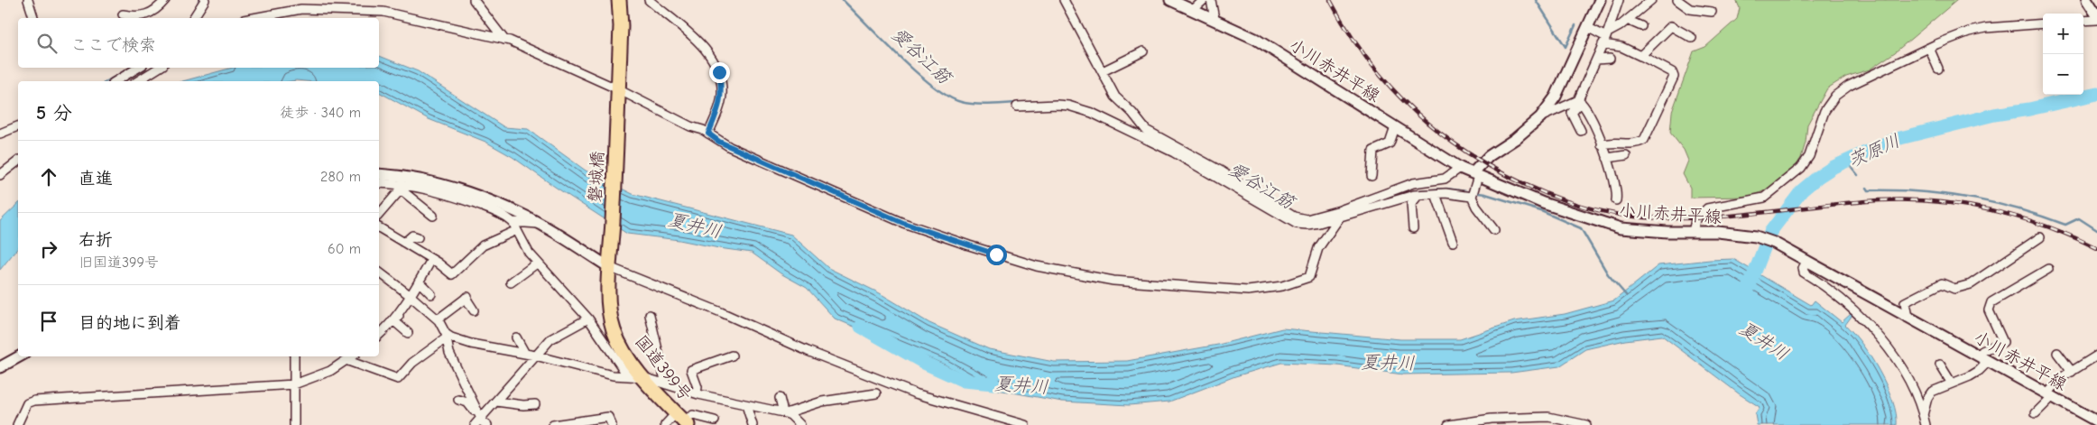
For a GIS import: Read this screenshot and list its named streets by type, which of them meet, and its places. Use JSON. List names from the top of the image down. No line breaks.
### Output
{"streets":{"highway":["磐城橋","国道399号"],"main road":["小川赤井平線"]},"crossings":[["磐城橋","国道399号"]],"water":["愛谷江筋","茨原川","夏井川"],"page":{"map_buttons":["+","−"],"search":"ここで検索","heading":["5 分","徒歩 · 340 m"],"list":[["直進","280 m"],["右折","旧国道399号","60 m"],"目的地に到着"]}}
